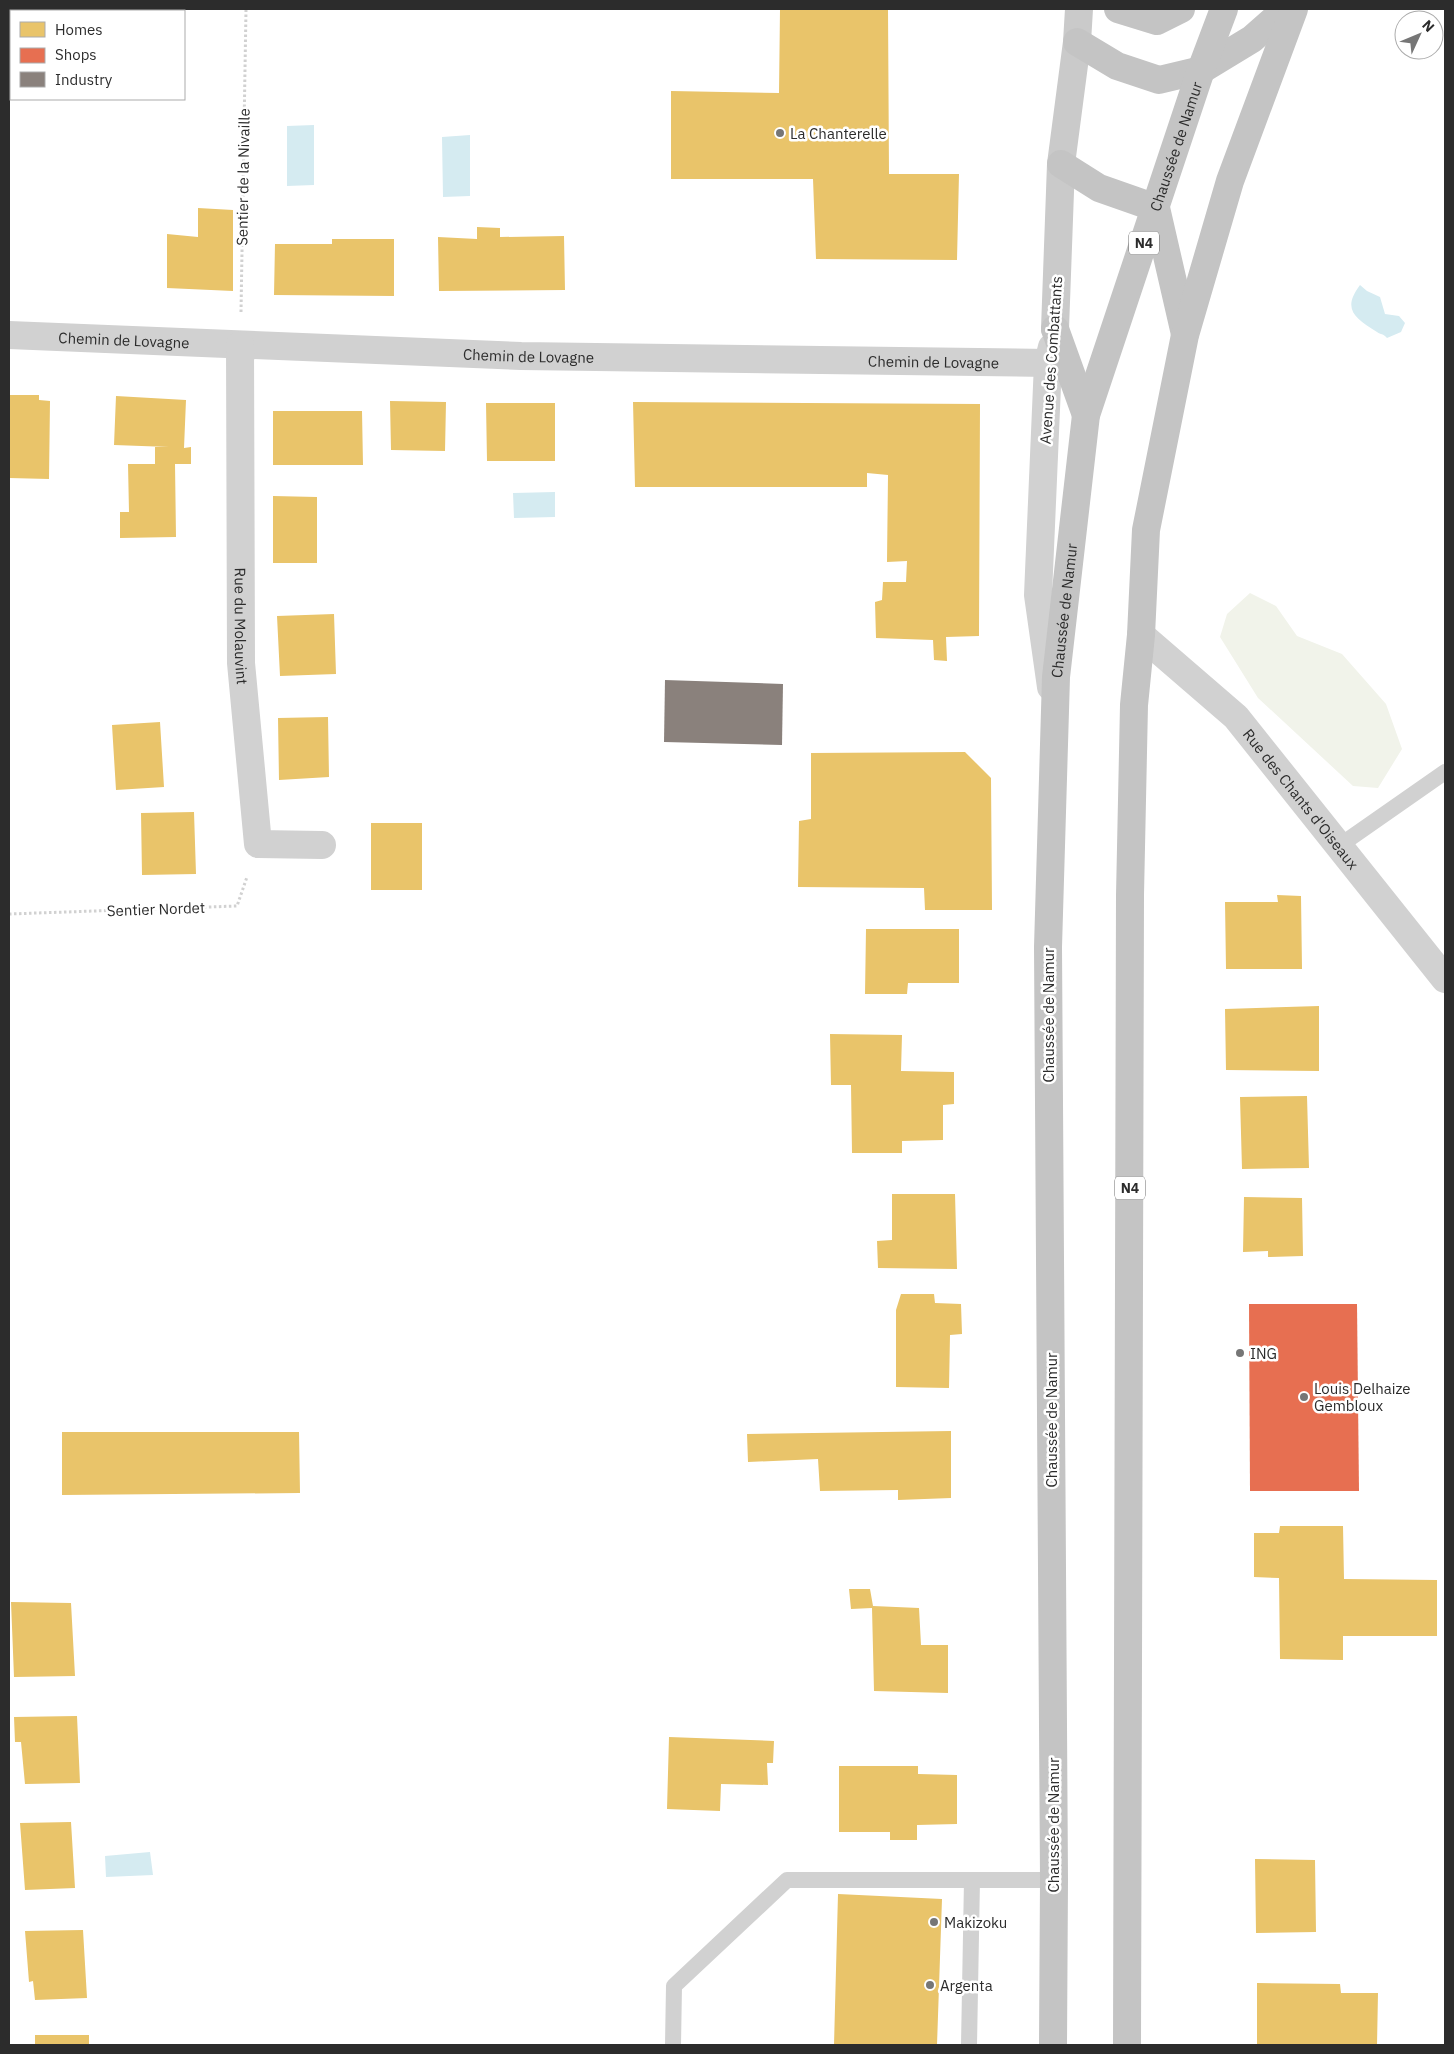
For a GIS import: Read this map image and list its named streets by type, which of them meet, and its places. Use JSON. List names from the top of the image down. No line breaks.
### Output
{"streets":{"main road":["Chaussée de Namur","N4"],"street":["Chemin de Lovagne","Avenue des Combattants","Rue du Molauvint","Rue des Chants d'Oiseaux"],"path":["Sentier de la Nivaille","Sentier Nordet"]},"crossings":[["Chaussée de Namur","Avenue des Combattants"],["Sentier de la Nivaille","Chemin de Lovagne"],["Sentier de la Nivaille","Rue du Molauvint"],["N4","Rue des Chants d'Oiseaux"],["Chemin de Lovagne","Avenue des Combattants"],["Chemin de Lovagne","Rue du Molauvint"],["Rue du Molauvint","Sentier Nordet"]],"places":["La Chanterelle","ING","Louis Delhaize Gembloux","Makizoku","Argenta"],"legend":["Homes","Shops","Industry"],"north":"top right"}
